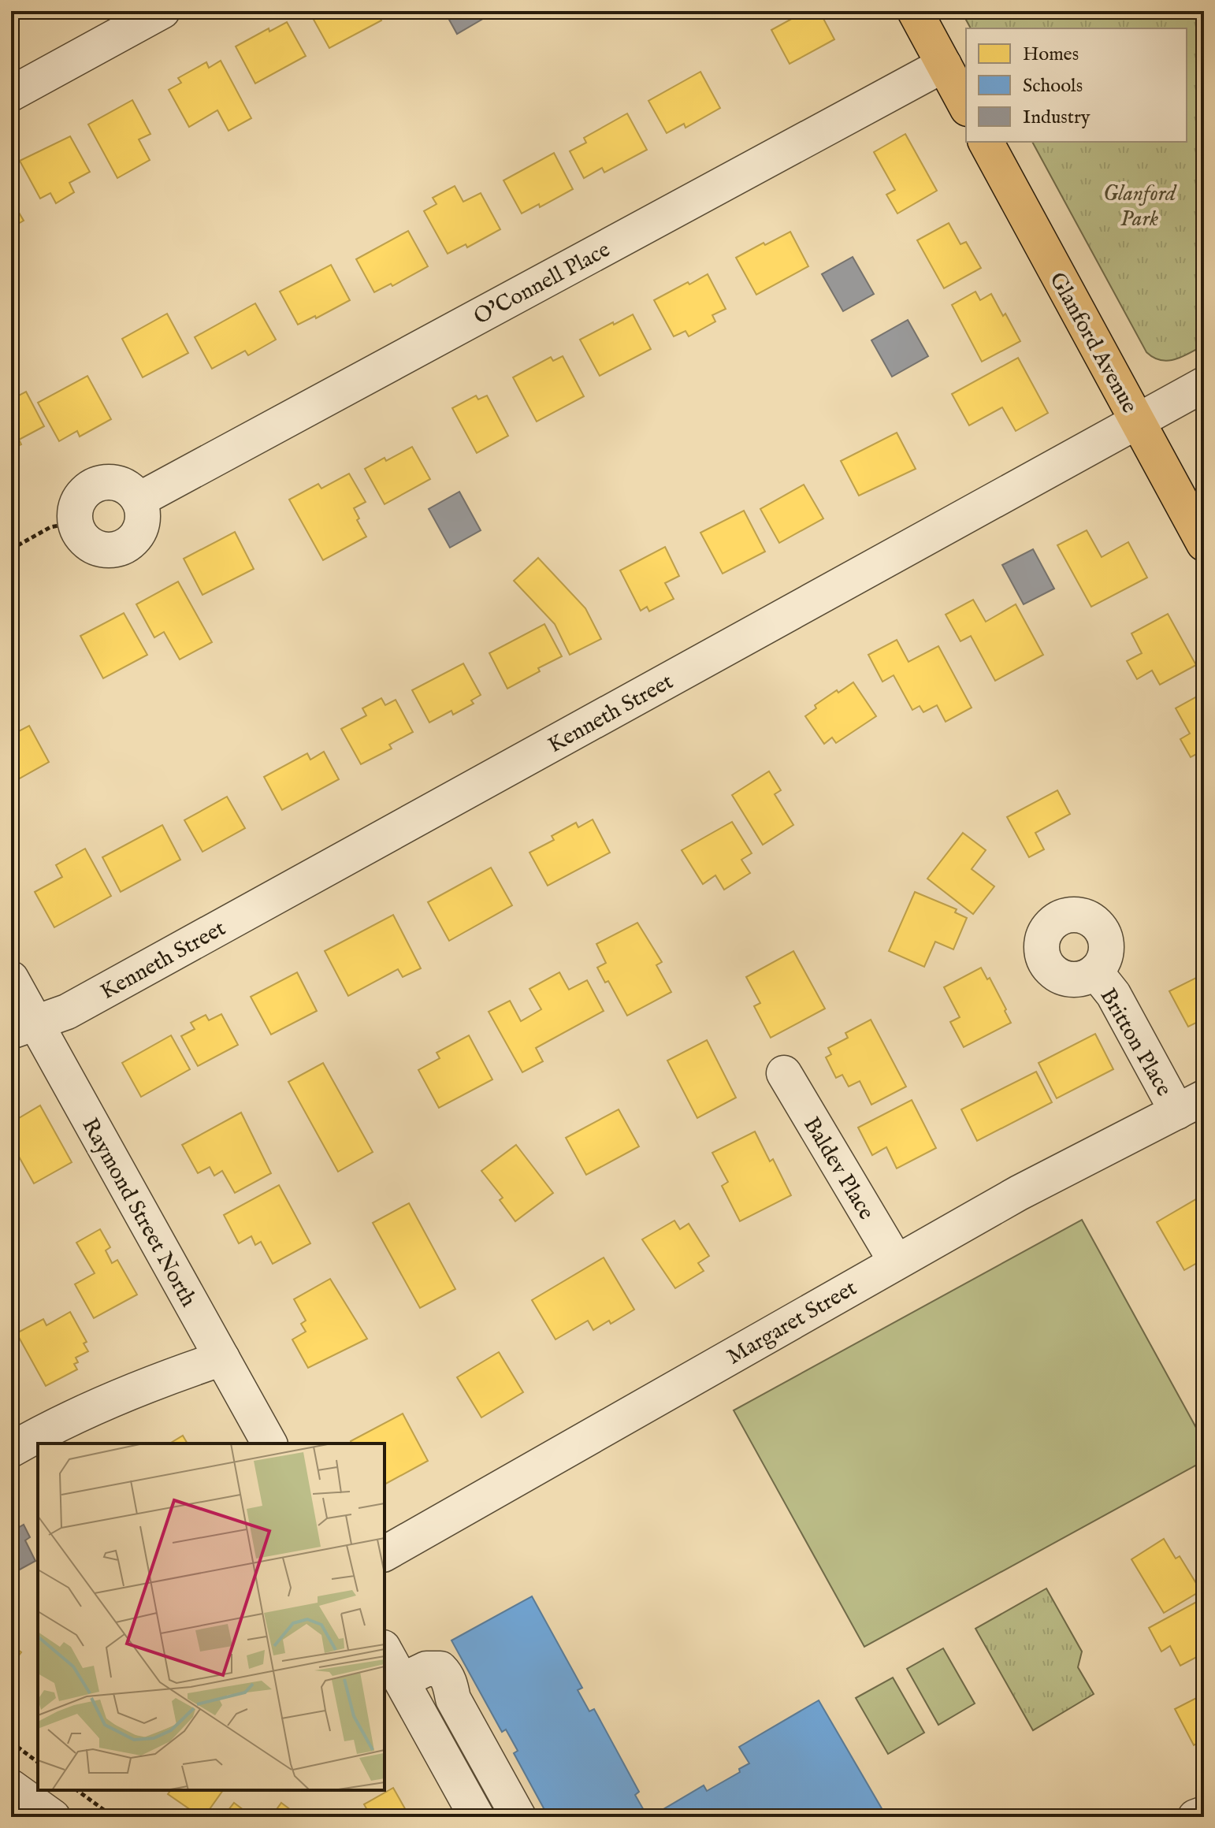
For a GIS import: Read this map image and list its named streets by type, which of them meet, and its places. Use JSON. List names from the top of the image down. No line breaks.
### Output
{"streets":{"main road":["Glanford Avenue"],"street":["O'Connell Place","Kenneth Street","Britton Place","Baldev Place","Raymond Street North","Margaret Street"]},"crossings":[["Glanford Avenue","Kenneth Street"],["Kenneth Street","Raymond Street North"],["Britton Place","Margaret Street"],["Baldev Place","Margaret Street"]],"parks":["Glanford Park"],"legend":["Homes","Schools","Industry"]}
